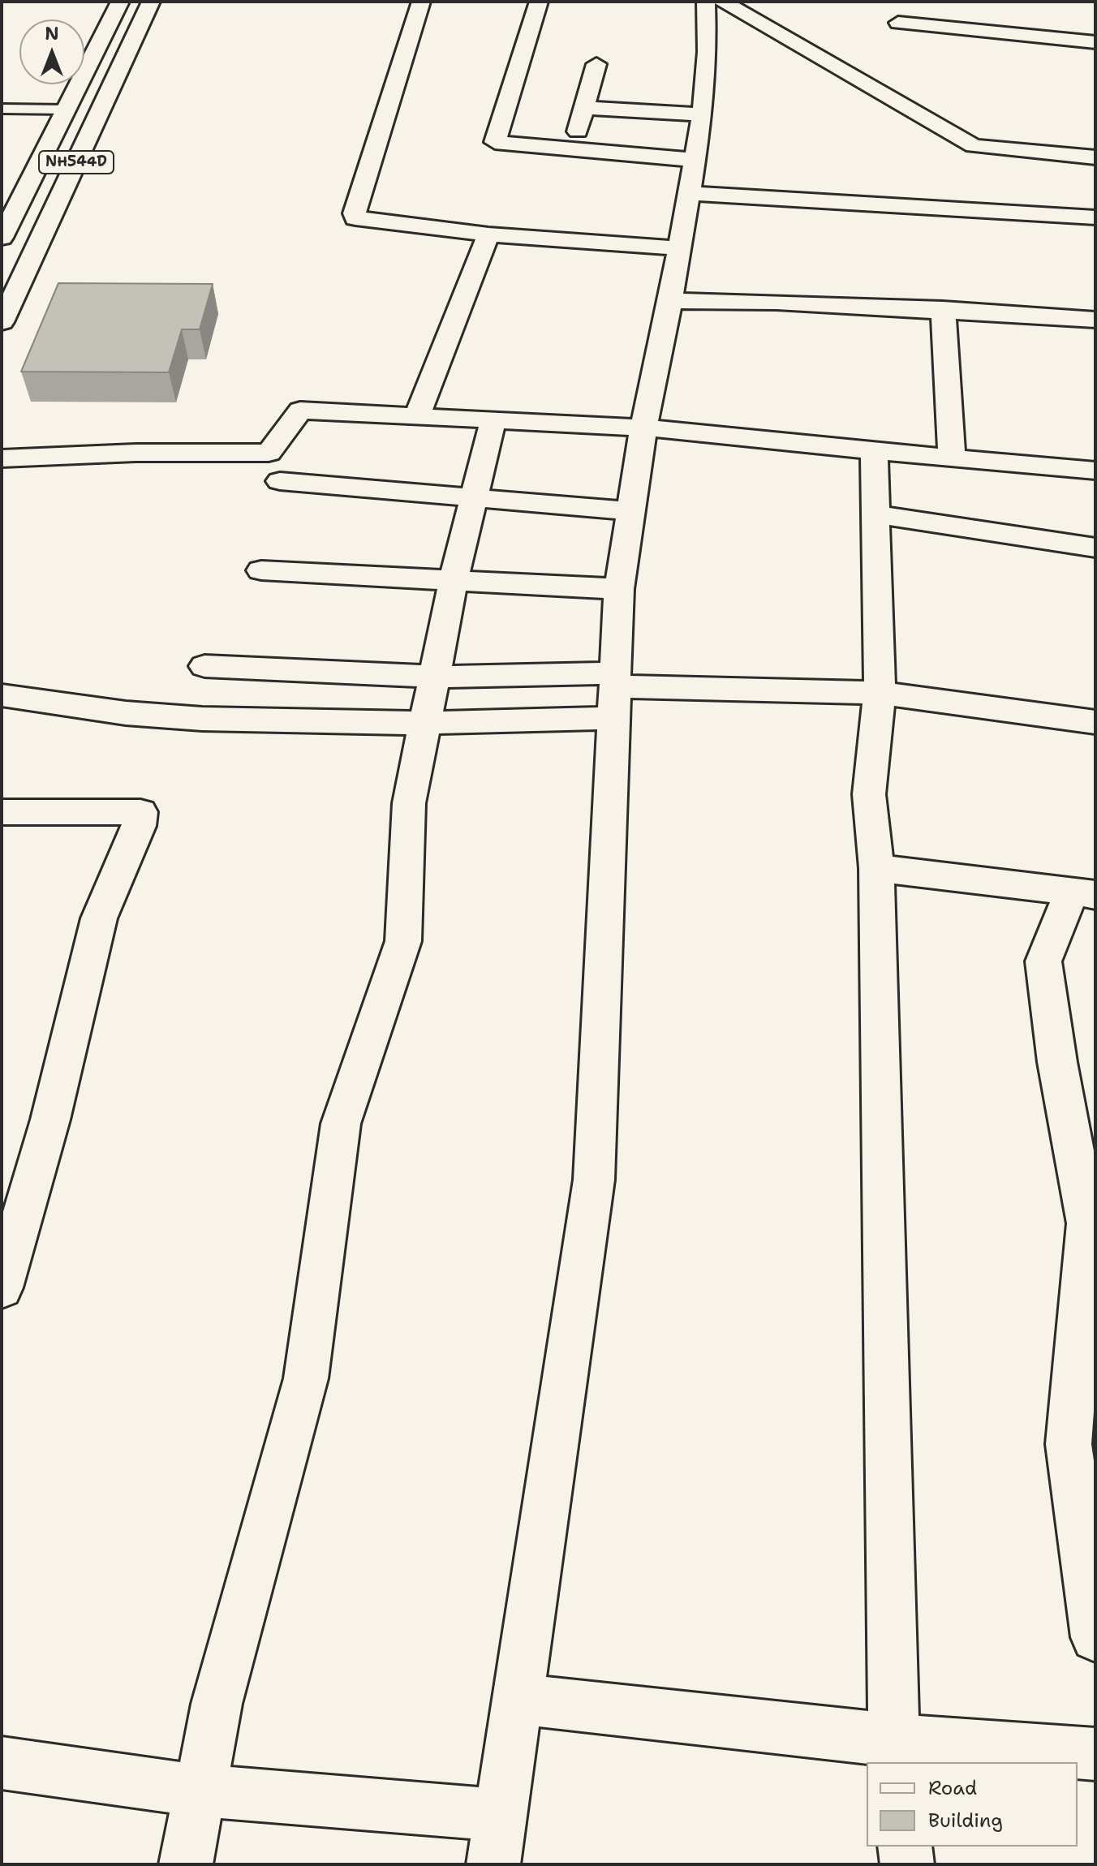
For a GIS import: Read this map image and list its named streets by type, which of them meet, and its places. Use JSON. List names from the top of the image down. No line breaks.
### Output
{"streets":{"main road":["NH544D"]},"legend":["Road","Building"],"north":"top"}
